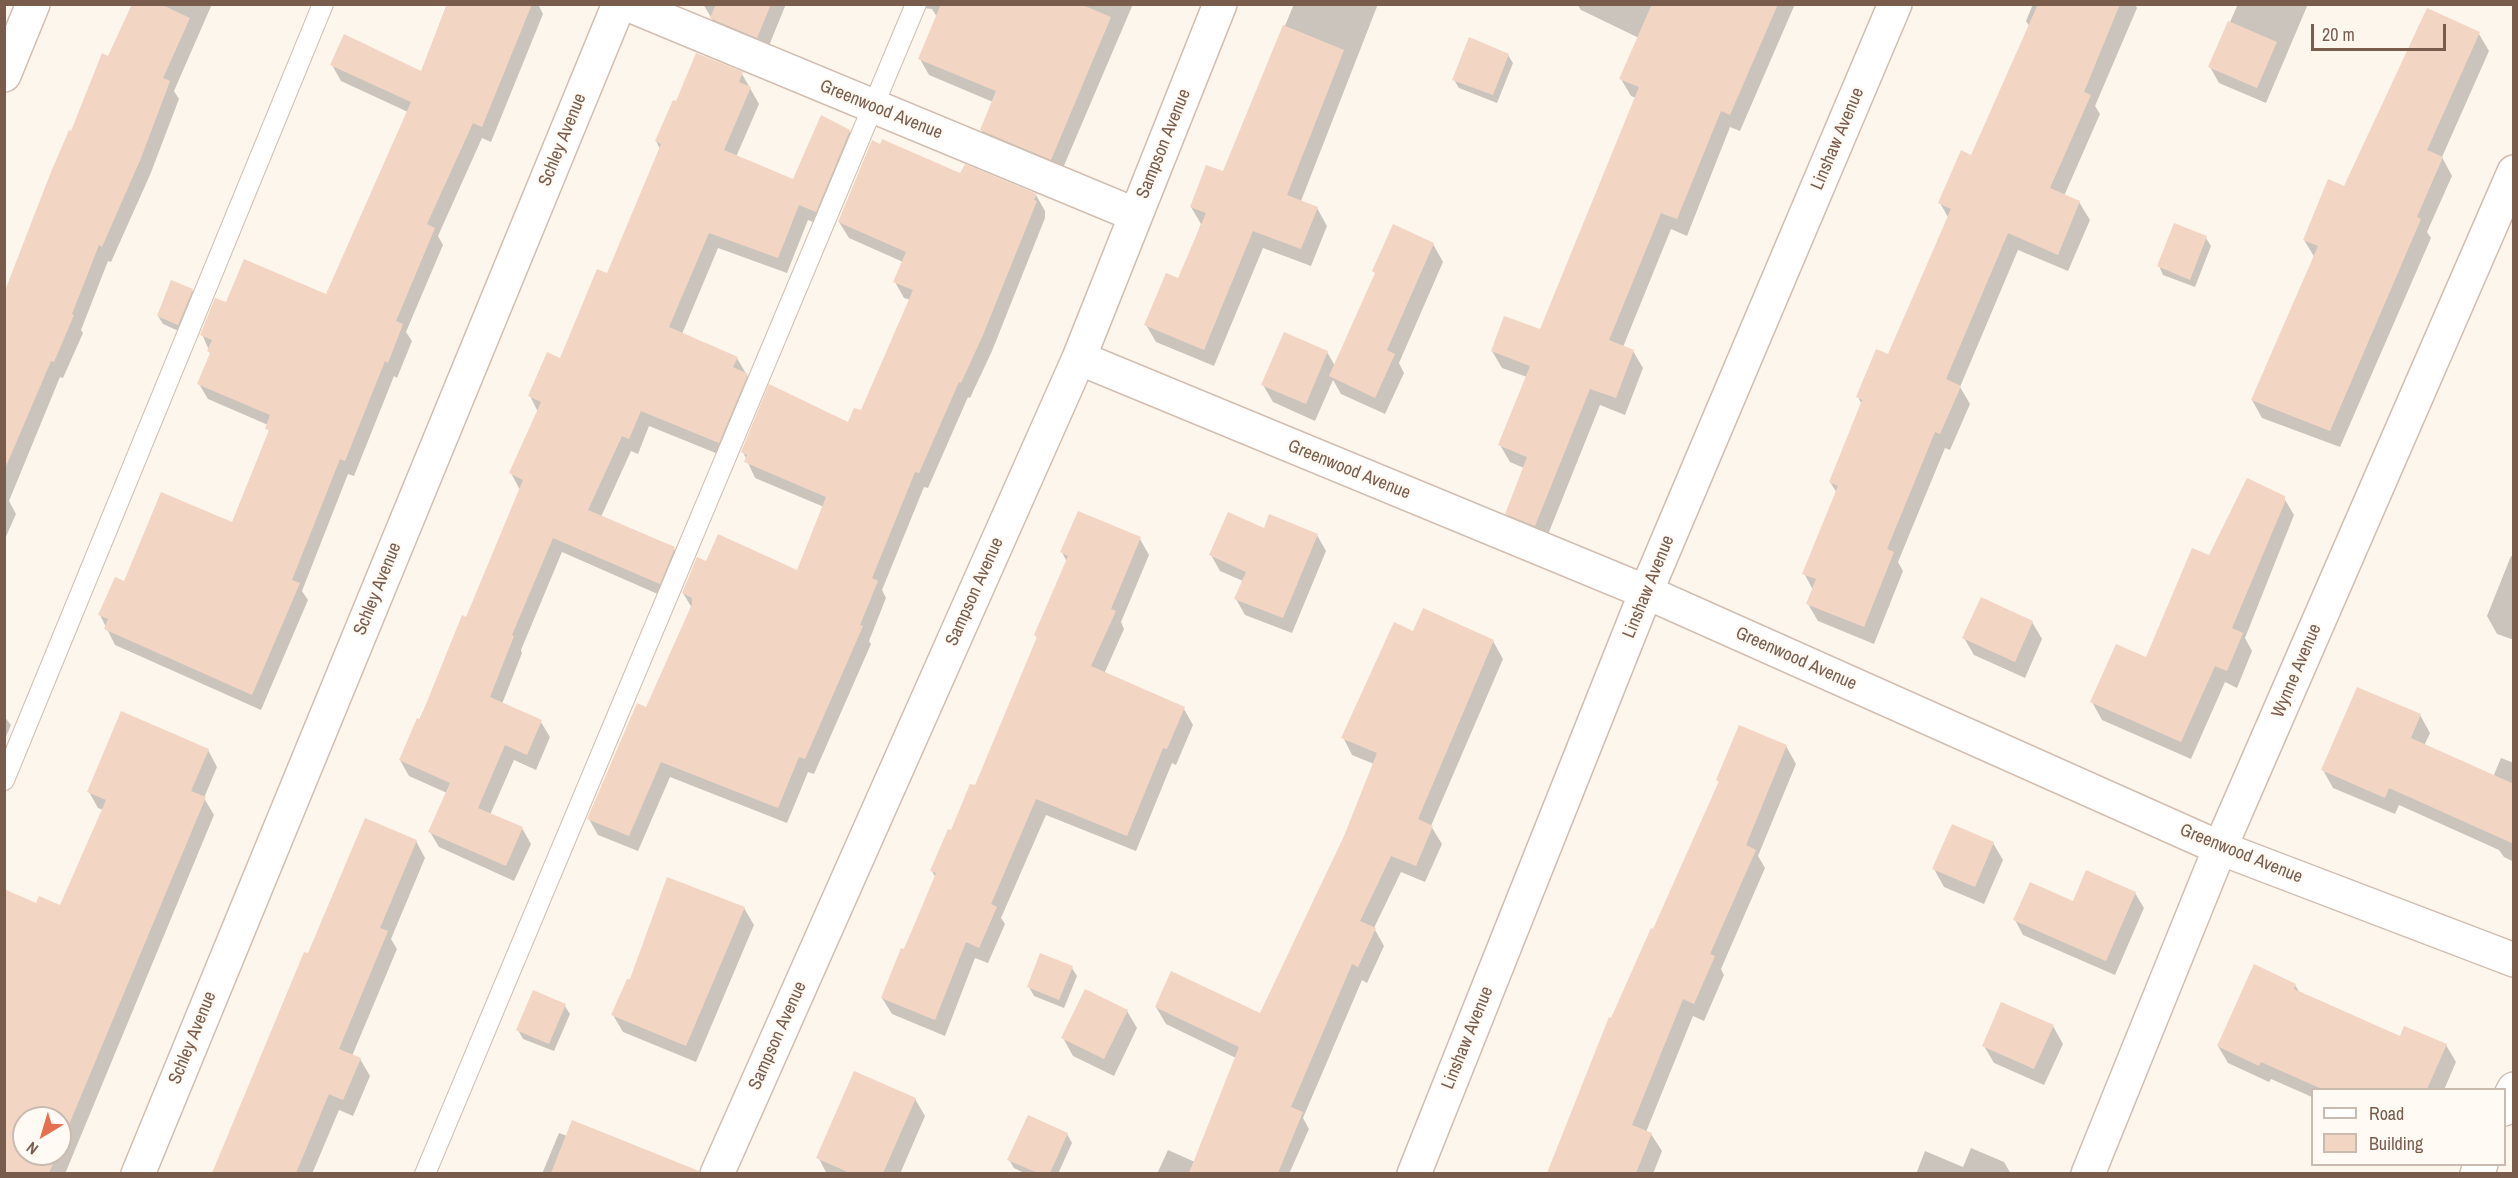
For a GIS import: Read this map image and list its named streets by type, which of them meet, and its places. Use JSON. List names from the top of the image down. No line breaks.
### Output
{"streets":{"street":["Greenwood Avenue","Linshaw Avenue","Schley Avenue","Sampson Avenue","Wynne Avenue"]},"crossings":[["Greenwood Avenue","Linshaw Avenue"],["Greenwood Avenue","Sampson Avenue"],["Greenwood Avenue","Wynne Avenue"]],"legend":["Road","Building"],"scale_bar":"20 m","north":"bottom left"}
